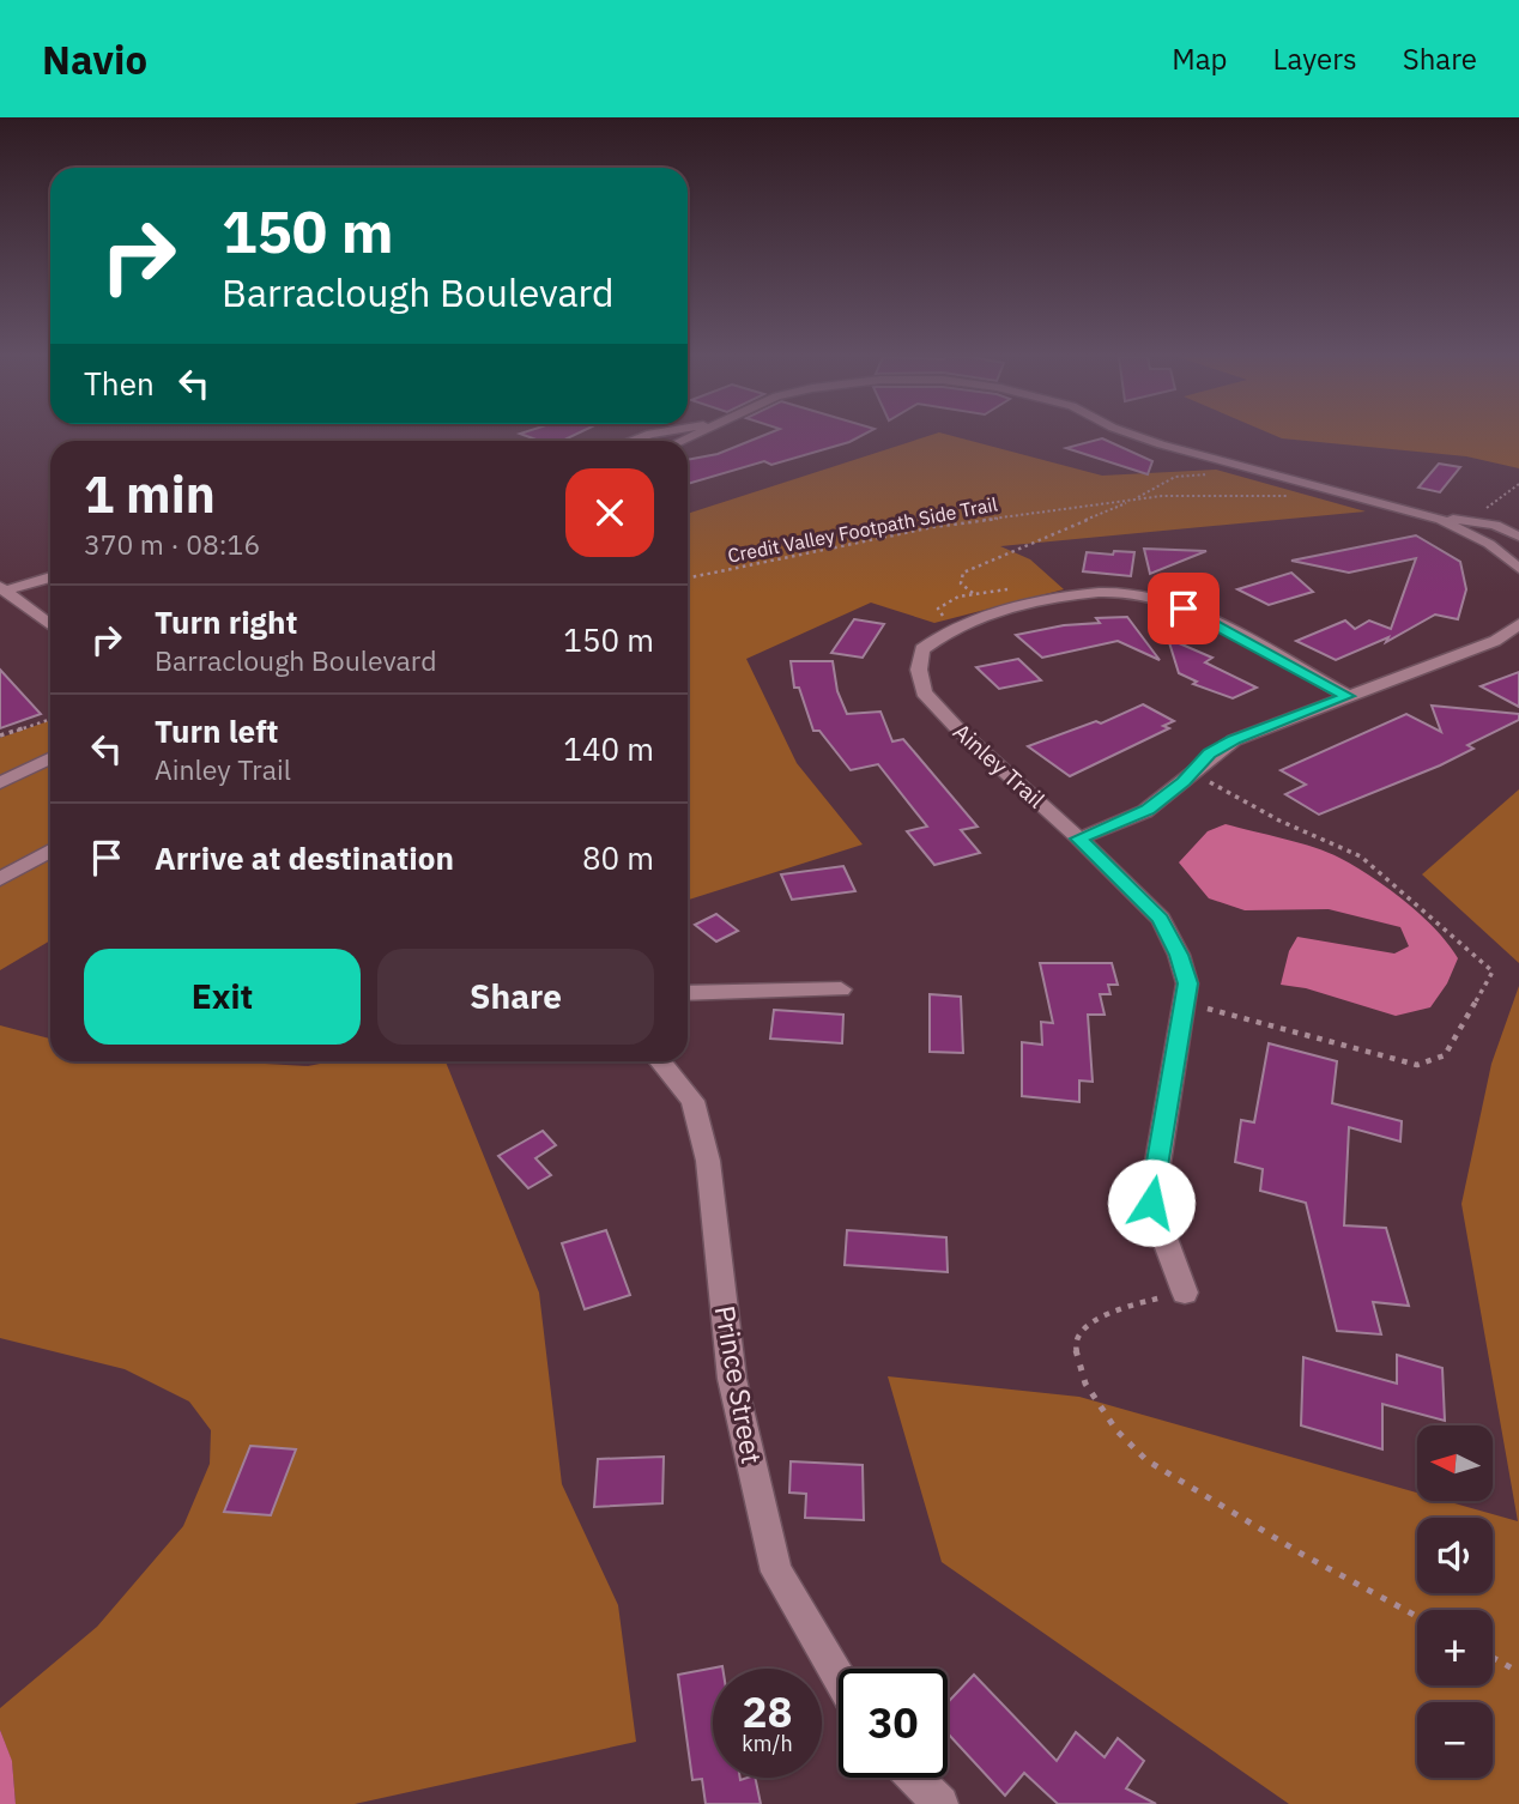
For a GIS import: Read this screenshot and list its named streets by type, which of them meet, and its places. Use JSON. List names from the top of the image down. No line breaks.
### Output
{"streets":{"street":["Ainley Trail","Prince Street"],"path":["Credit Valley Footpath Side Trail"]},"north":"left","page":{"header":"Navio","nav":["Map","Layers","Share"],"turn":["150 m","Barraclough Boulevard"],"then":"Then","heading":["1 min","370 m · 08:16"],"list":[{"name":"Turn right","note":"Barraclough Boulevard","value":"150 m"},{"name":"Turn left","note":"Ainley Trail","value":"140 m"},{"name":"Arrive at destination","value":"80 m"}],"buttons":["Exit","Share"],"map_buttons":["+","−"],"speed":"28 km/h","limit":"30"}}
